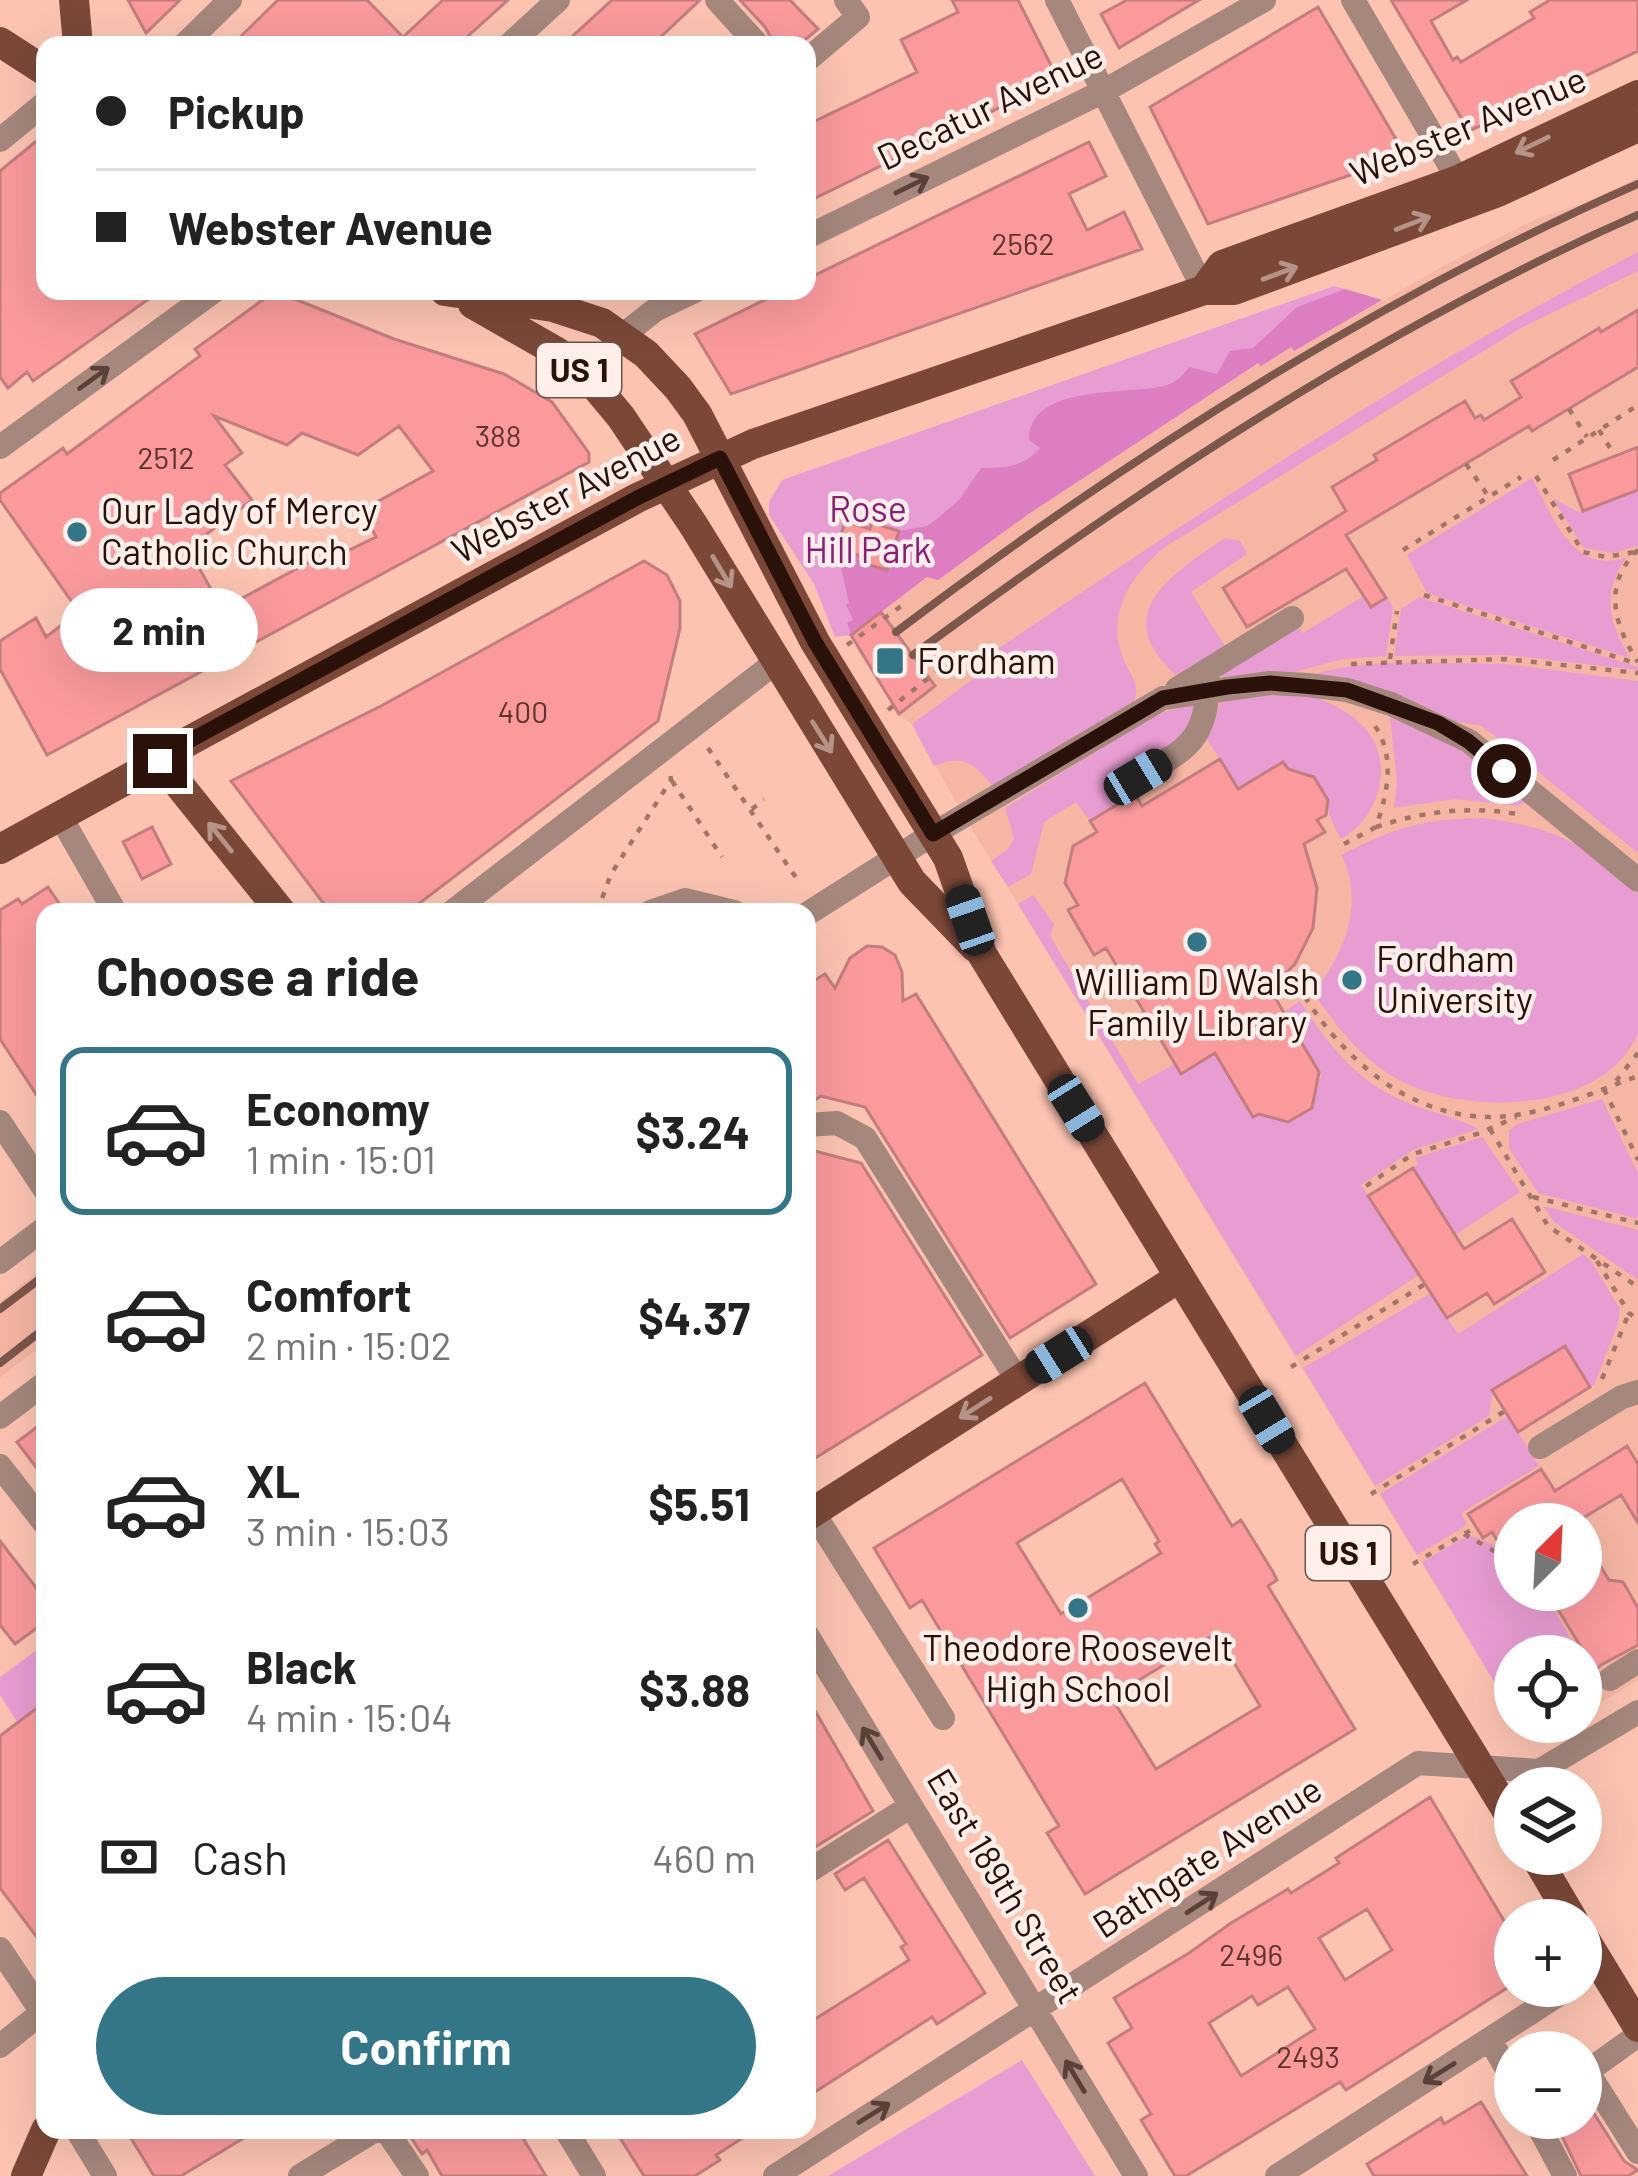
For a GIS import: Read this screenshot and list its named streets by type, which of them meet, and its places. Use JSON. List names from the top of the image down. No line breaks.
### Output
{"streets":{"main road":["Webster Avenue","US 1"],"street":["Decatur Avenue","Bathgate Avenue","East 189th Street"]},"crossings":[["Webster Avenue","US 1"],["US 1","Bathgate Avenue"],["Bathgate Avenue","East 189th Street"]],"one_way":["Decatur Avenue","Bathgate Avenue"],"parks":["Rose Hill Park"],"places":{"other":["Our Lady of Mercy Catholic Church","William D Walsh Family Library","Fordham University","Theodore Roosevelt High School"],"transit":["Fordham"]},"house_numbers":["2562","388","2512","400","2496","2493"],"north":"top right","page":{"banner":["Pickup","Webster Avenue"],"bubble":"2 min","heading":"Choose a ride","list":[{"name":"Economy","note":"1 min · 15:01","value":"$3.24"},{"name":"Comfort","note":"2 min · 15:02","value":"$4.37"},{"name":"XL","note":"3 min · 15:03","value":"$5.51"},{"name":"Black","note":"4 min · 15:04","value":"$3.88"}],"map_buttons":["+","−"],"pay":["Cash","460 m"],"buttons":"Confirm"}}
